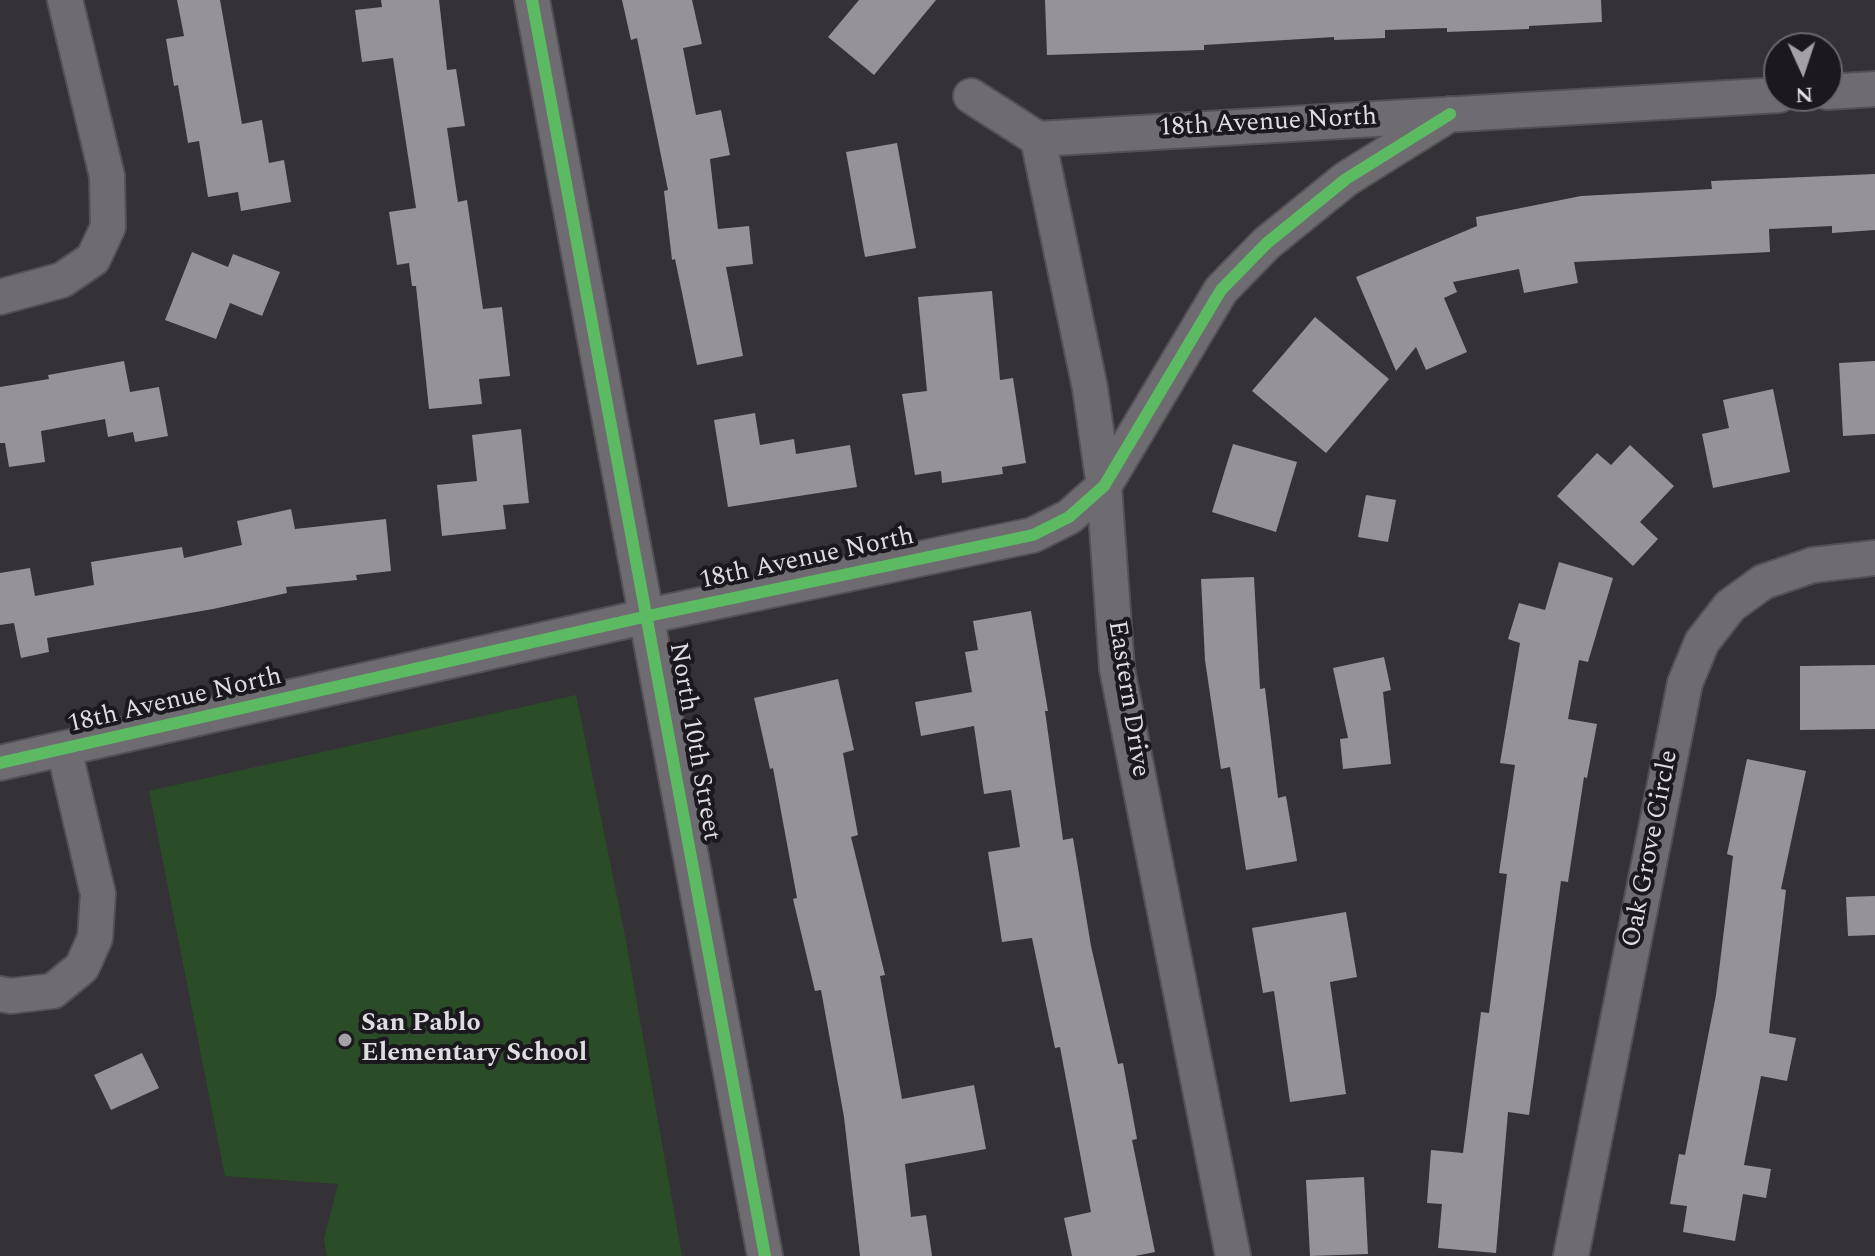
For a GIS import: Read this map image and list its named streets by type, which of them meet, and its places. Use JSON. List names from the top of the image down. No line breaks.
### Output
{"streets":{"street":["18th Avenue North","Eastern Drive","North 10th Street","Oak Grove Circle"]},"crossings":[["18th Avenue North","Eastern Drive"],["18th Avenue North","North 10th Street"]],"places":["San Pablo Elementary School"],"north":"bottom"}
